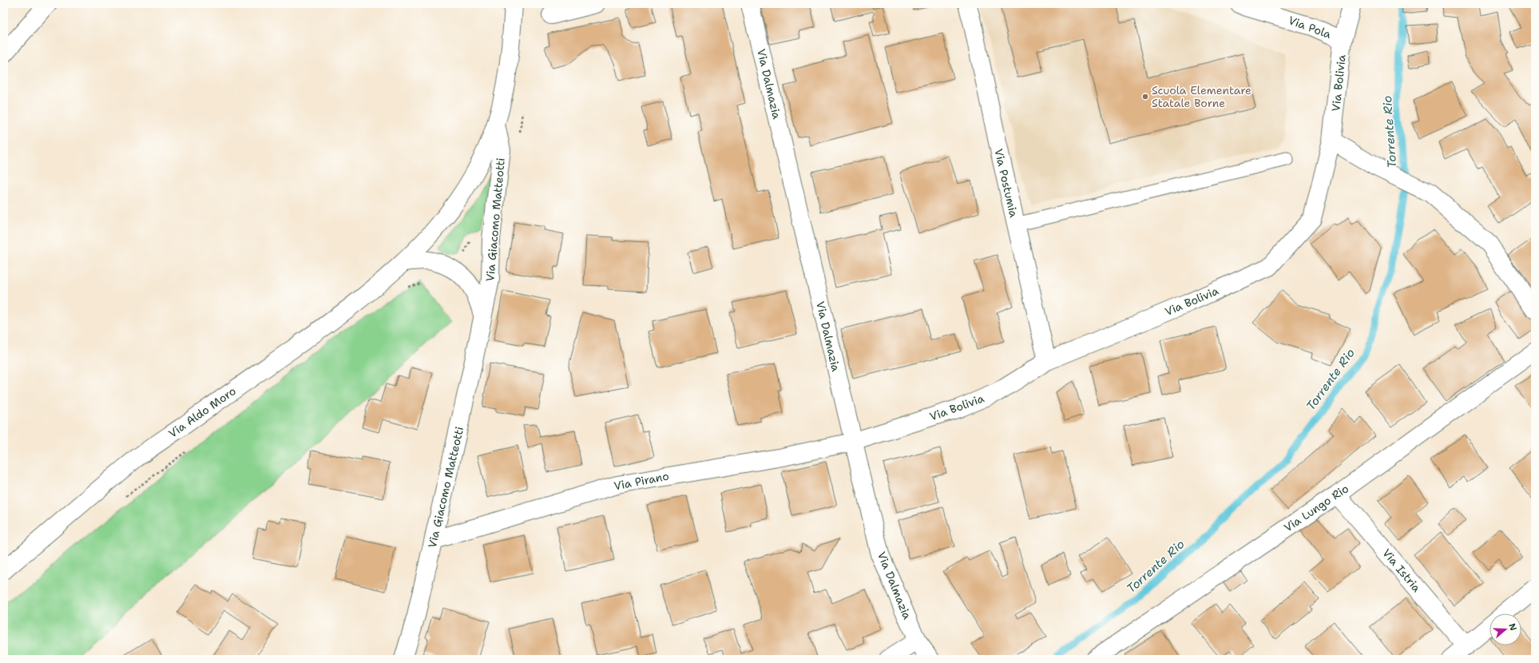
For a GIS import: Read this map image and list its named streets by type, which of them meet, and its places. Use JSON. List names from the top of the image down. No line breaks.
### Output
{"streets":{"street":["Via Pola","Via Bolivia","Via Dalmazia","Via Postumia","Via Giacomo Matteotti","Via Aldo Moro","Via Pirano","Via Lungo Rio","Via Istria"]},"crossings":[["Via Pola","Via Bolivia"],["Via Bolivia","Via Dalmazia"],["Via Bolivia","Via Postumia"],["Via Bolivia","Via Pirano"],["Via Dalmazia","Via Pirano"],["Via Giacomo Matteotti","Via Aldo Moro"],["Via Giacomo Matteotti","Via Pirano"],["Via Lungo Rio","Via Istria"]],"water":["Torrente Rio"],"places":["Scuola Elementare Statale Borne"],"north":"right"}
